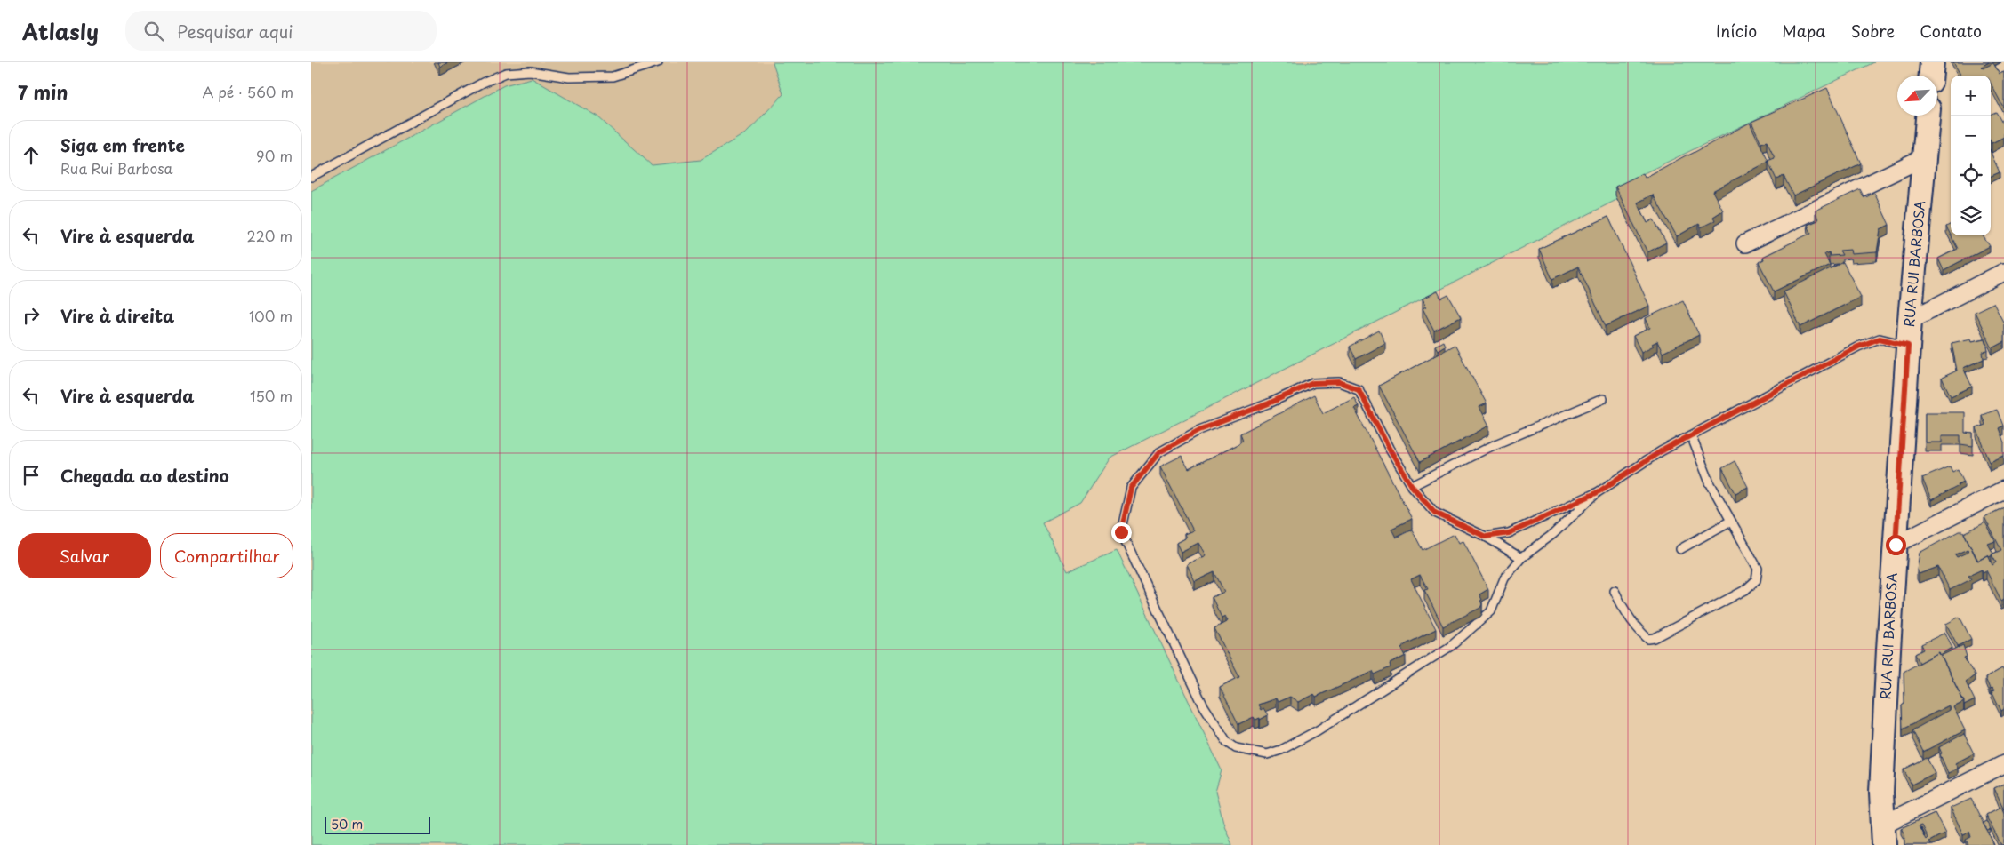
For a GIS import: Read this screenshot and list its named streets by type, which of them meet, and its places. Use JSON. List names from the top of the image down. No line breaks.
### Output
{"streets":{"main road":["RUA RUI BARBOSA"]},"scale_bar":"50 m","north":"bottom left","page":{"header":"Atlasly","search":"Pesquisar aqui","nav":["Início","Mapa","Sobre","Contato"],"heading":["7 min","A pé · 560 m"],"map_buttons":["+","−"],"list":[["Siga em frente","Rua Rui Barbosa","90 m"],["Vire à esquerda","220 m"],["Vire à direita","100 m"],["Vire à esquerda","150 m"],"Chegada ao destino"],"buttons":["Salvar","Compartilhar"],"scale":"50 m"}}
